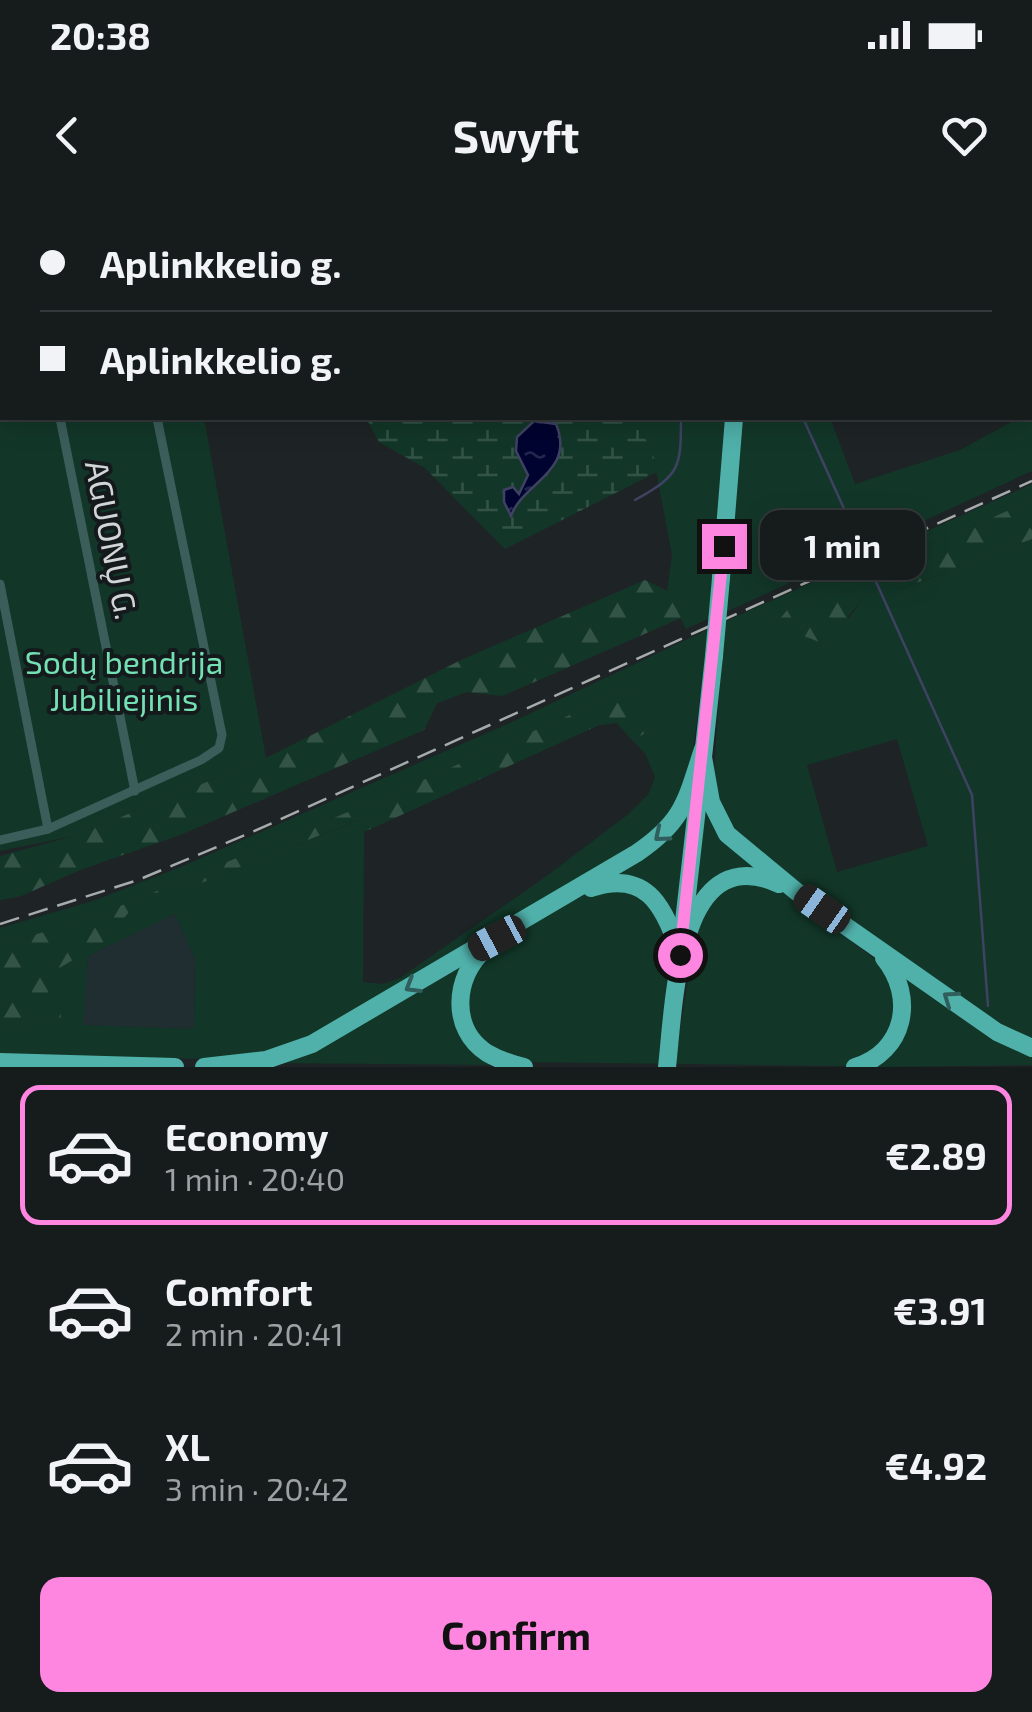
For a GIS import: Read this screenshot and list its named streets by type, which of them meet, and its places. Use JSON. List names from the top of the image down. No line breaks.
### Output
{"streets":{"street":["AGUONŲ G."]},"parks":["Sodų bendrija Jubiliejinis"],"page":{"status":"20:38","header":"Swyft","banner":["Aplinkkelio g.","Aplinkkelio g."],"bubble":"1 min","list":[{"name":"Economy","note":"1 min · 20:40","value":"€2.89"},{"name":"Comfort","note":"2 min · 20:41","value":"€3.91"},{"name":"XL","note":"3 min · 20:42","value":"€4.92"}],"buttons":"Confirm"}}
